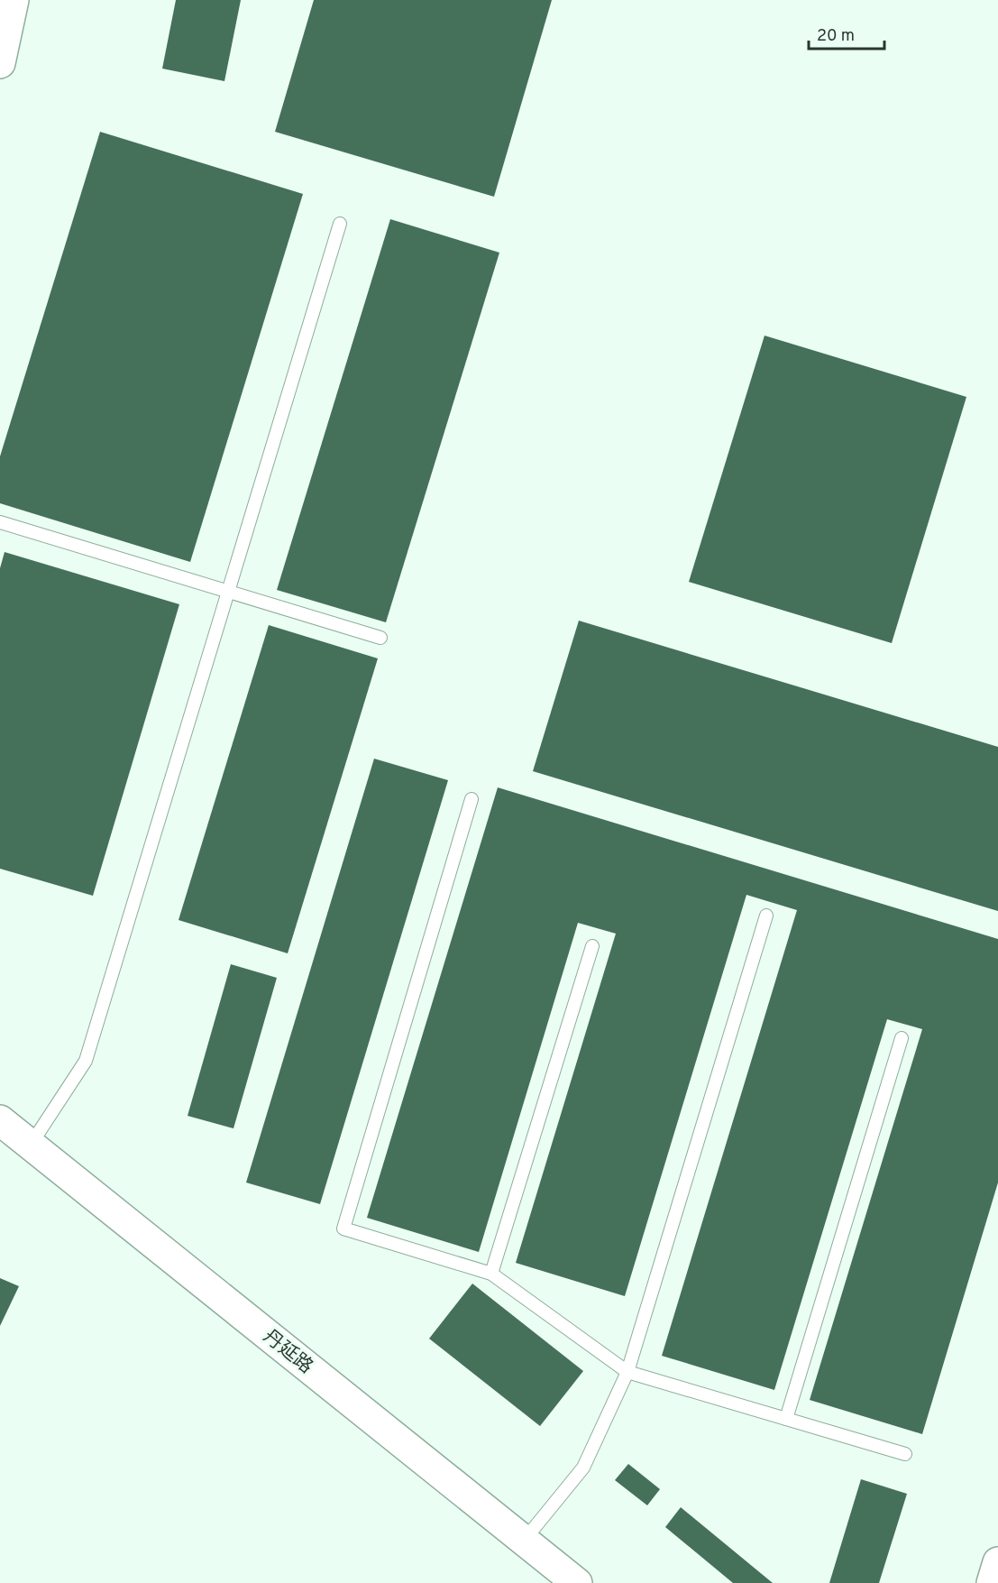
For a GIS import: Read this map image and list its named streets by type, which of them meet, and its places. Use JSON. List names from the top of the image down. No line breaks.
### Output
{"streets":{"main road":["丹延路"]},"scale_bar":"20 m"}
